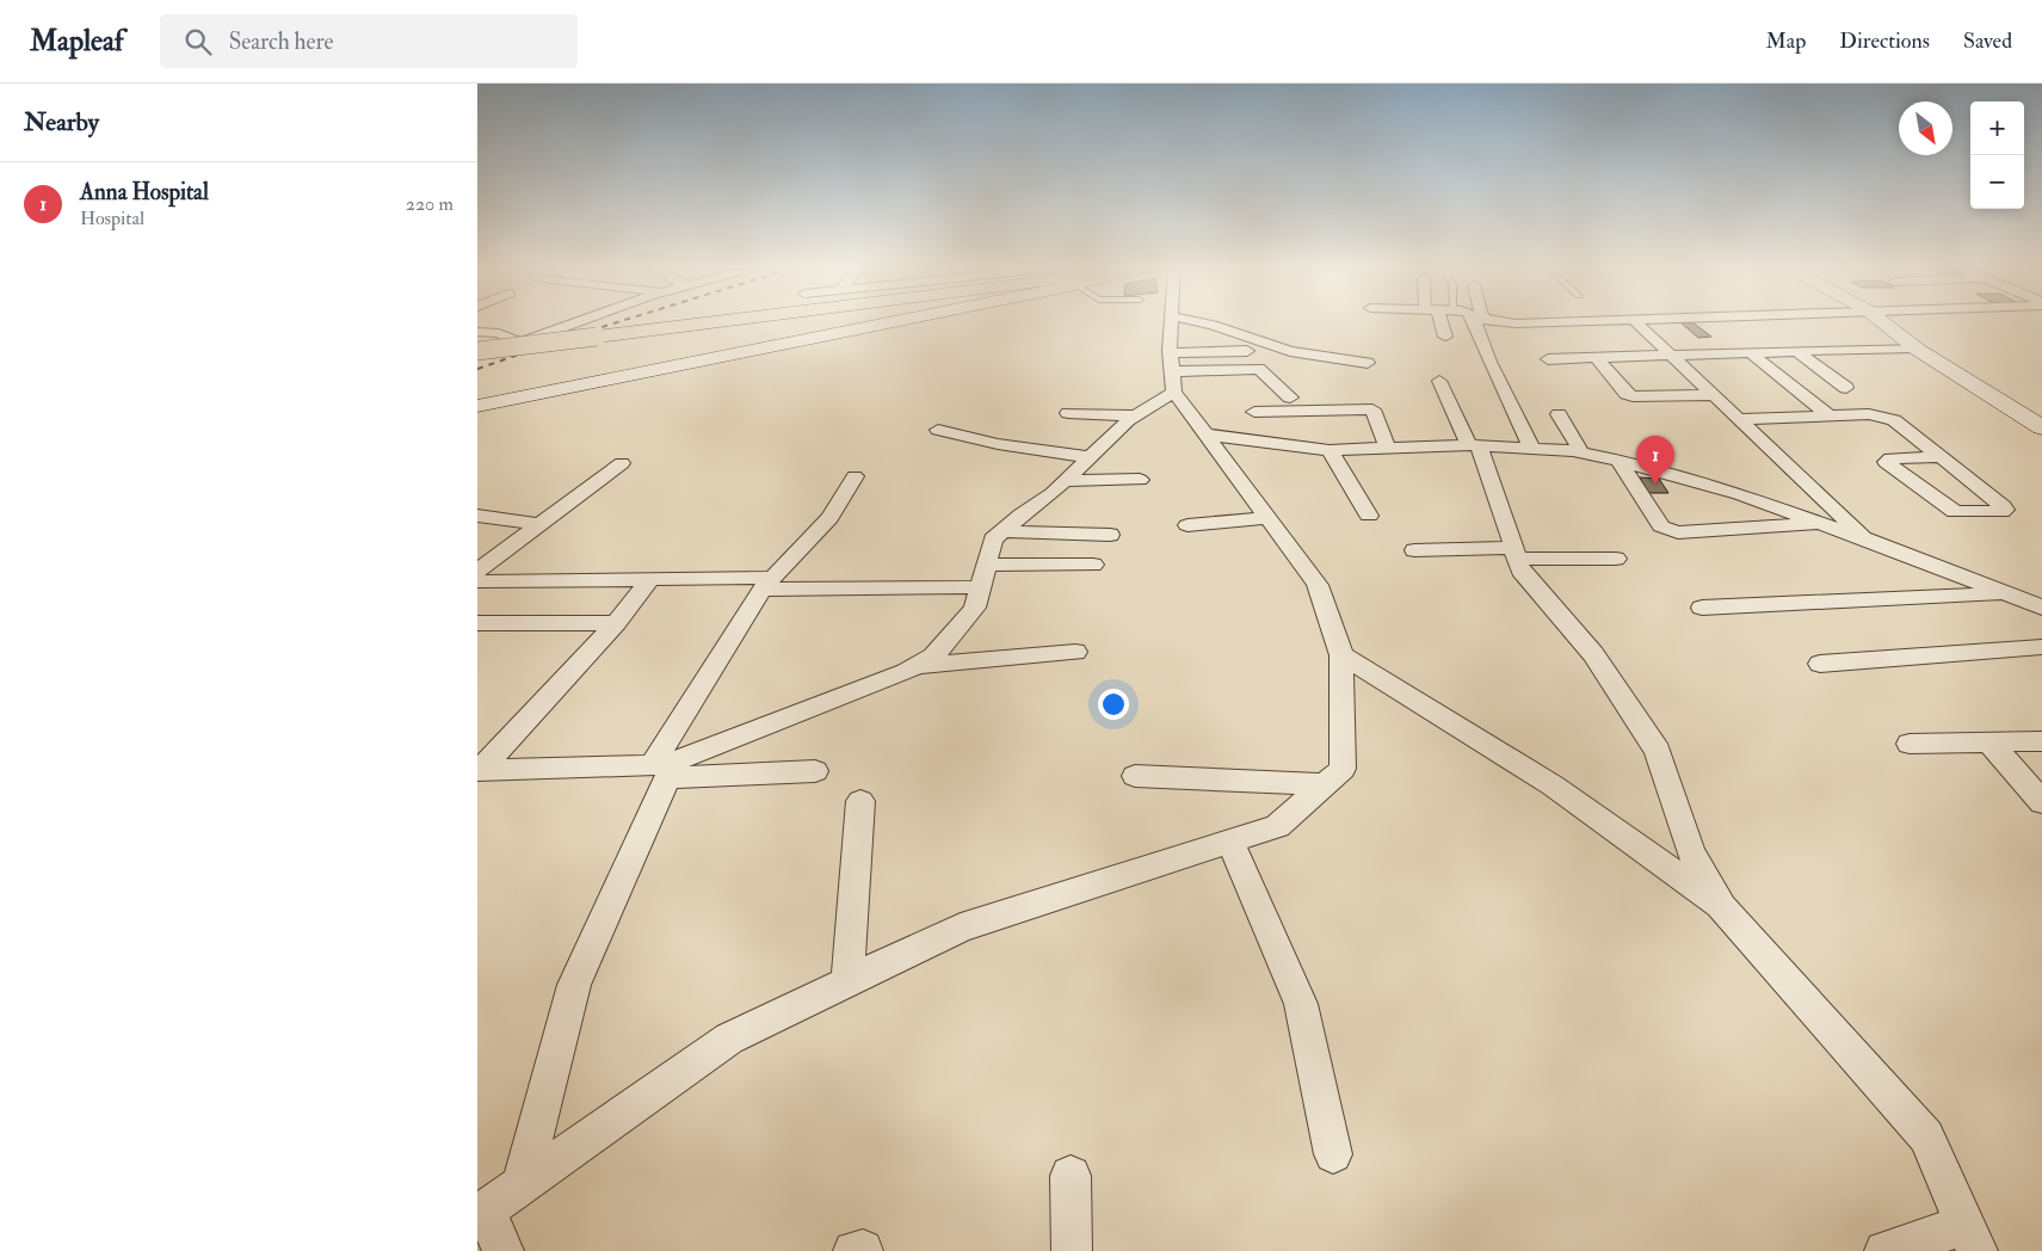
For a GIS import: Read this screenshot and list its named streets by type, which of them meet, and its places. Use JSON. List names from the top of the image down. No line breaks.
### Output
{"north":"bottom right","page":{"header":"Mapleaf","search":"Search here","nav":["Map","Directions","Saved"],"heading":"Nearby","map_buttons":["+","−"],"list":[{"mark":"1","name":"Anna Hospital","note":"Hospital","value":"220 m"}],"pins":"1"}}
